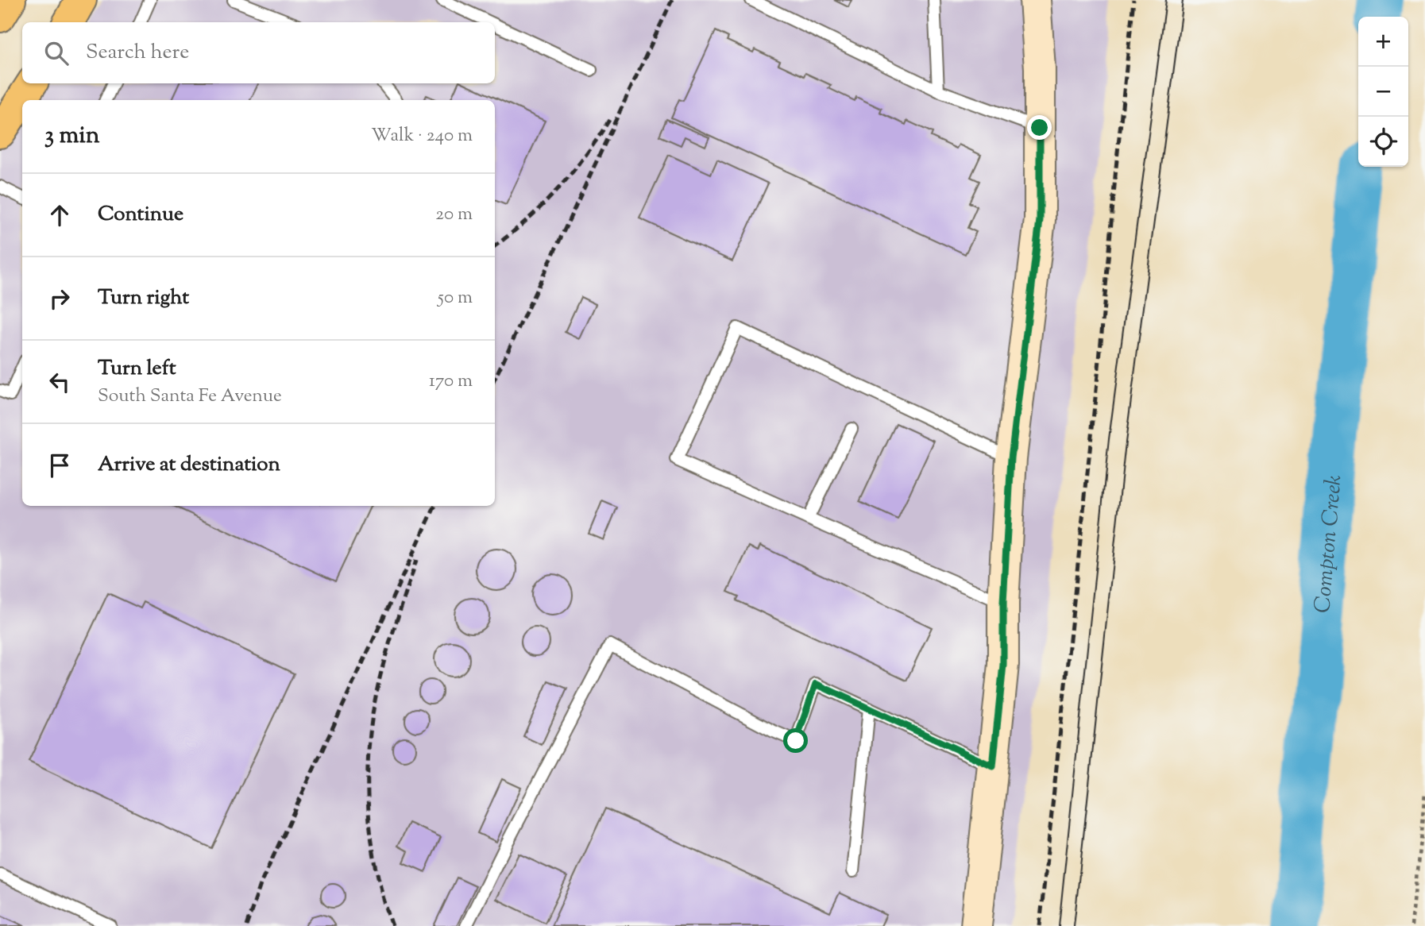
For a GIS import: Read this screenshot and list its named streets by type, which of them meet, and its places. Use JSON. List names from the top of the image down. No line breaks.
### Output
{"water":["Compton Creek"],"page":{"map_buttons":["+","−"],"search":"Search here","heading":["3 min","Walk · 240 m"],"list":[["Continue","20 m"],["Turn right","50 m"],["Turn left","South Santa Fe Avenue","170 m"],"Arrive at destination"]}}
